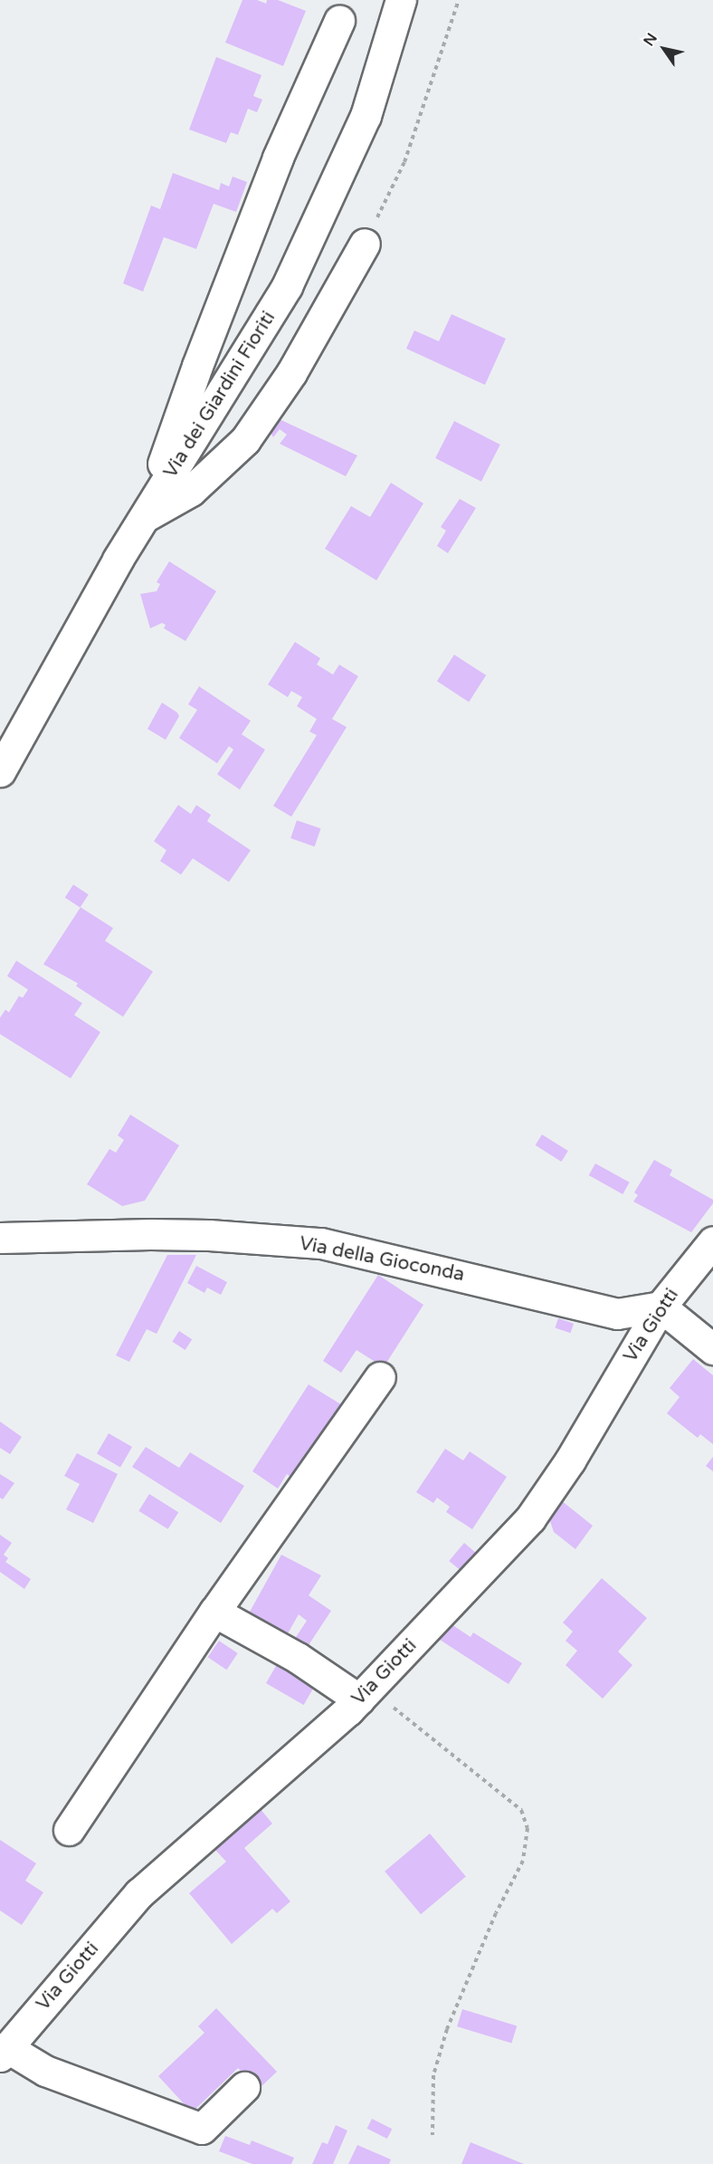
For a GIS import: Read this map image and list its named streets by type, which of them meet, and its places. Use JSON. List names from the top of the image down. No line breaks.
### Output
{"streets":{"street":["Via dei Giardini Fioriti","Via della Gioconda","Via Giotti"]},"crossings":[["Via della Gioconda","Via Giotti"]],"north":"top left"}
